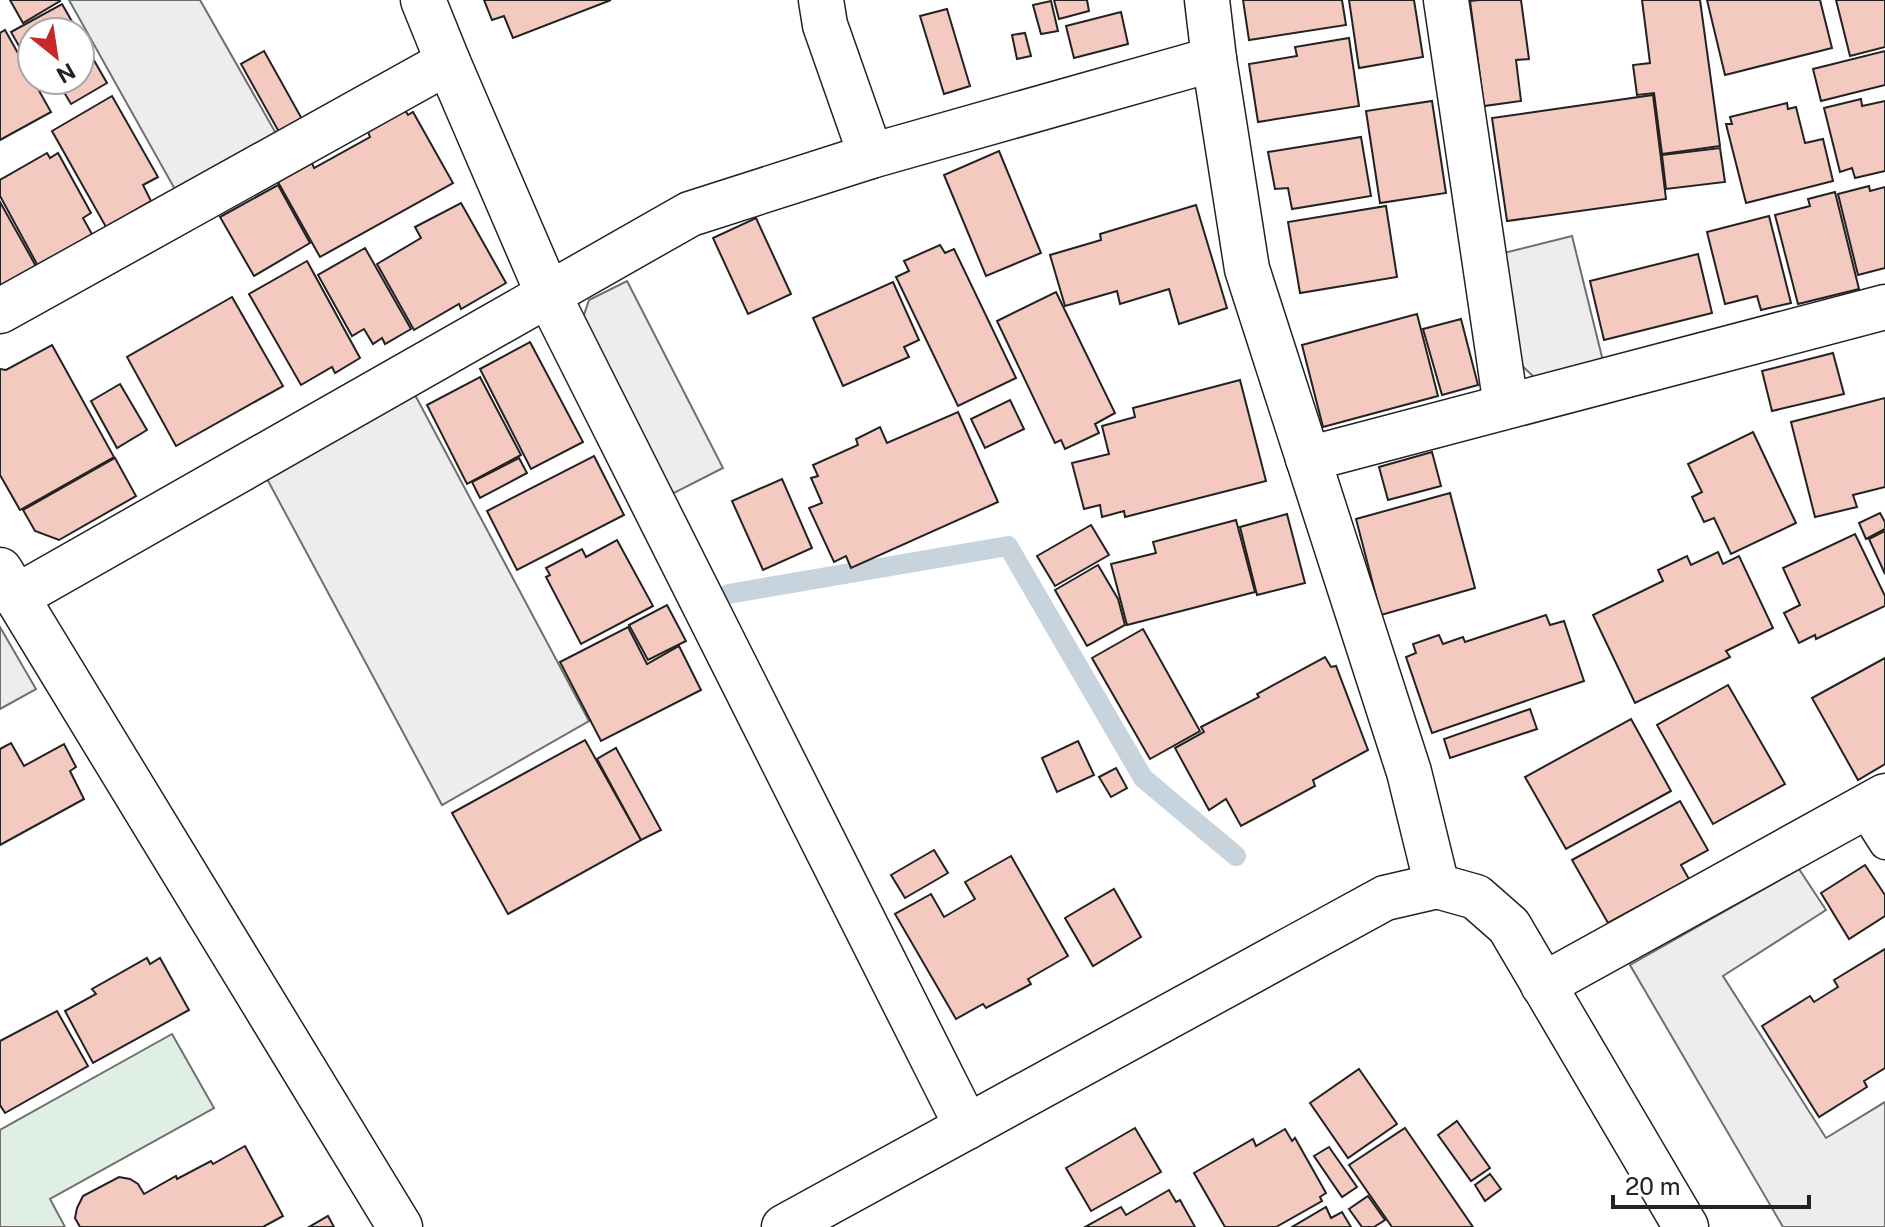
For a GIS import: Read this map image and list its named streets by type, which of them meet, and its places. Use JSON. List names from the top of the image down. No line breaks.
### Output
{"scale_bar":"20 m","north":"bottom right"}
